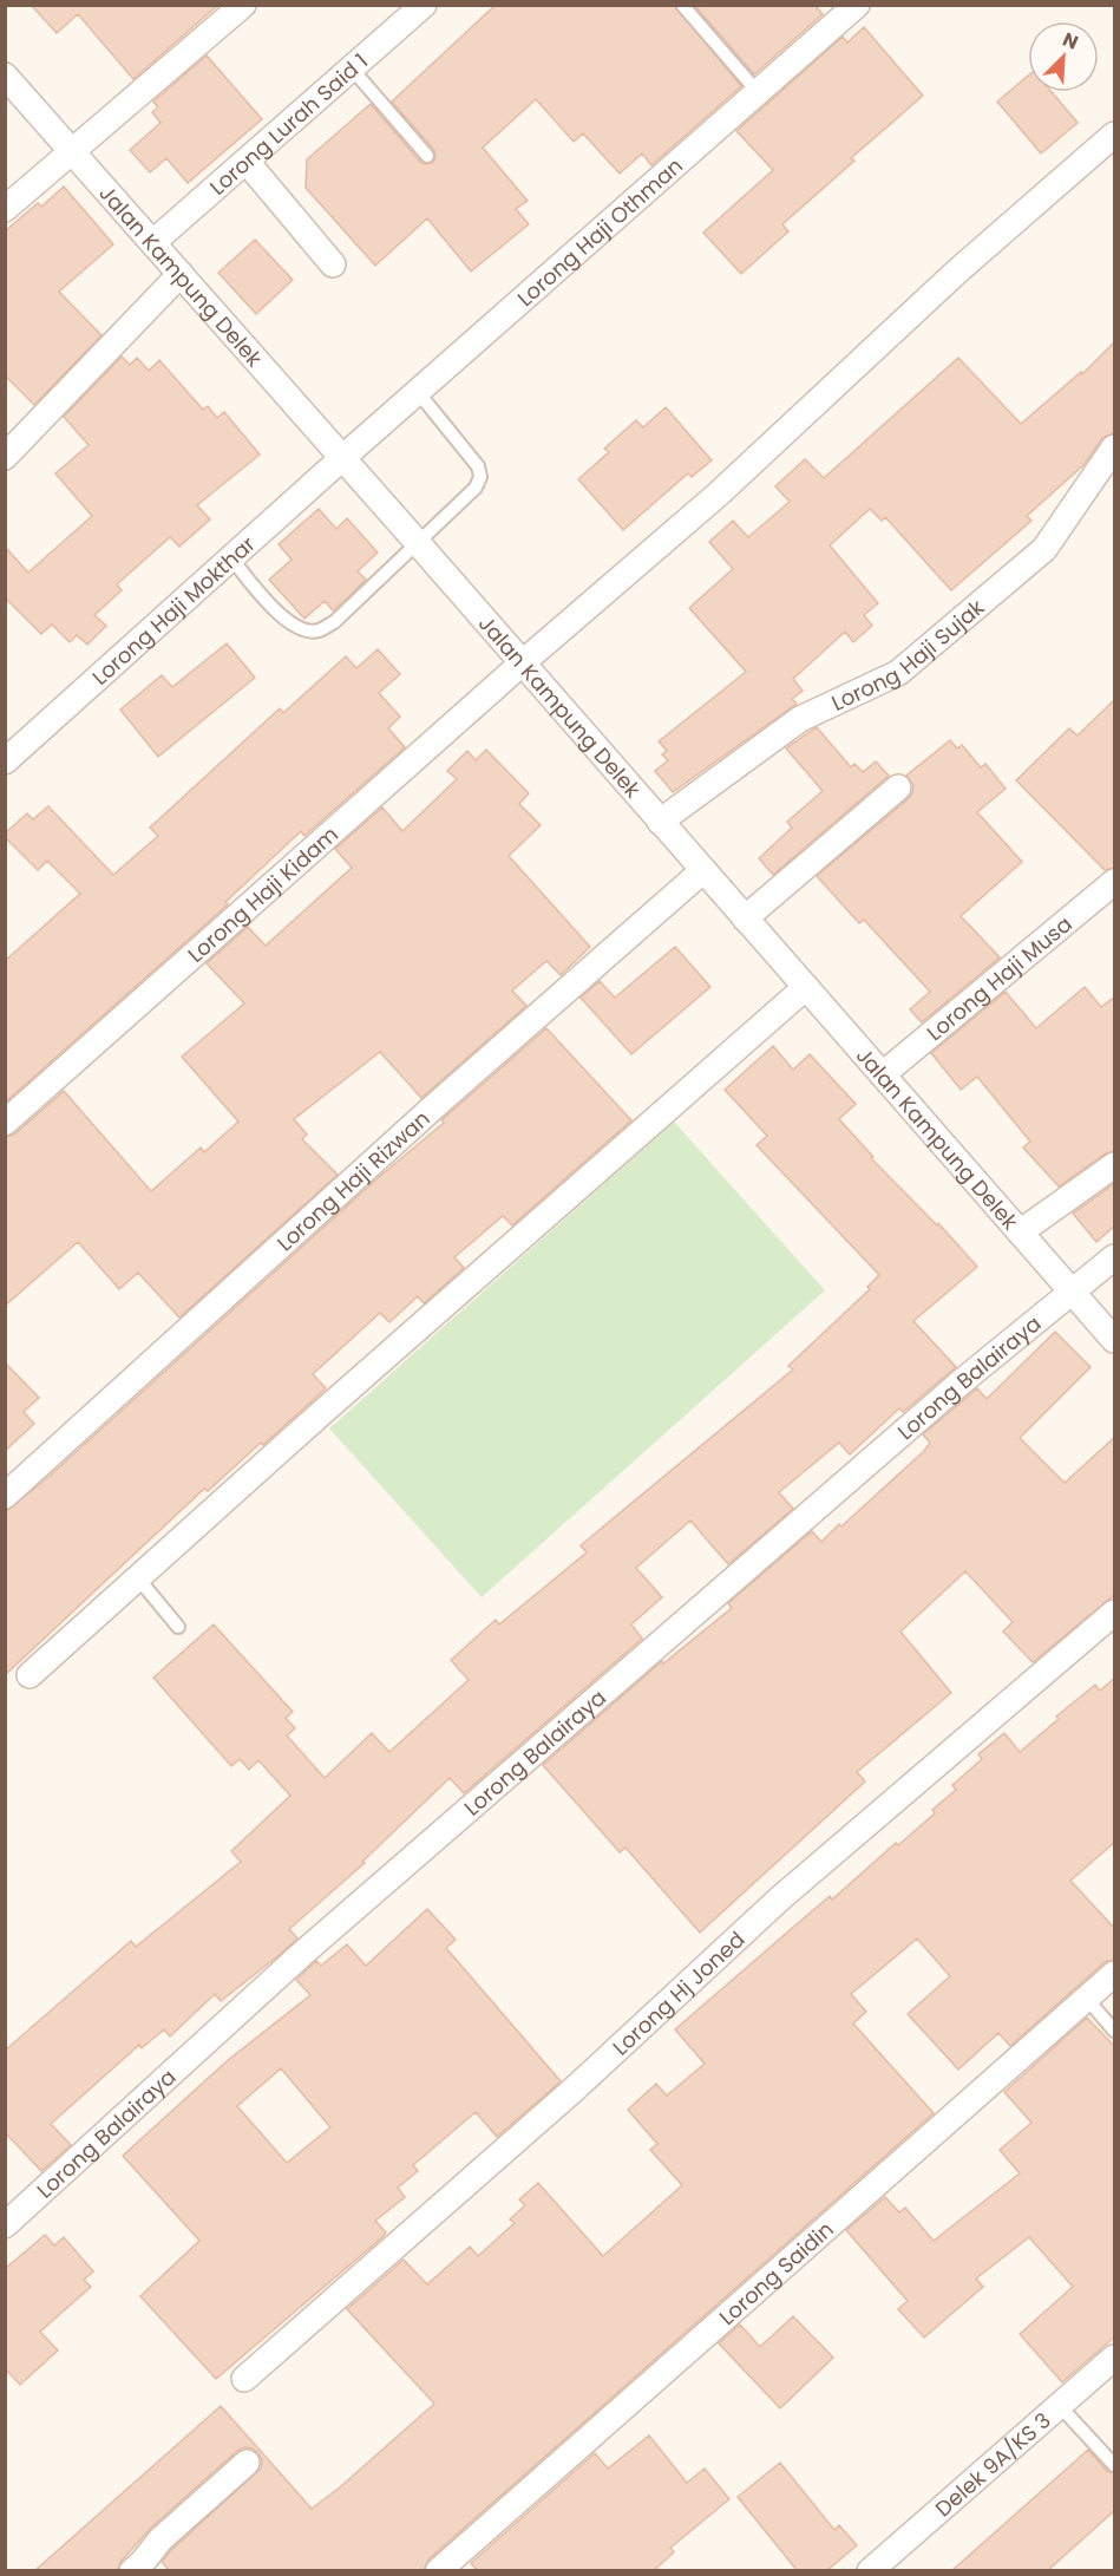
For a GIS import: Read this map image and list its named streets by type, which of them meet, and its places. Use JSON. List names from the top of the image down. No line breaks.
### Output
{"streets":{"street":["Lorong Lurah Said 1","Lorong Haji Othman","Jalan Kampung Delek","Lorong Haji Mokthar","Lorong Haji Sujak","Lorong Haji Kidam","Lorong Haji Musa","Lorong Haji Rizwan","Lorong Balairaya","Lorong Hj Joned","Lorong Saidin","Delek 9A/KS 3"]},"crossings":[["Lorong Lurah Said 1","Jalan Kampung Delek"],["Lorong Haji Othman","Jalan Kampung Delek"],["Lorong Haji Othman","Lorong Haji Mokthar"],["Jalan Kampung Delek","Lorong Haji Mokthar"],["Jalan Kampung Delek","Lorong Haji Sujak"],["Jalan Kampung Delek","Lorong Haji Kidam"],["Jalan Kampung Delek","Lorong Haji Musa"],["Jalan Kampung Delek","Lorong Haji Rizwan"],["Jalan Kampung Delek","Lorong Balairaya"]],"north":"top right"}
